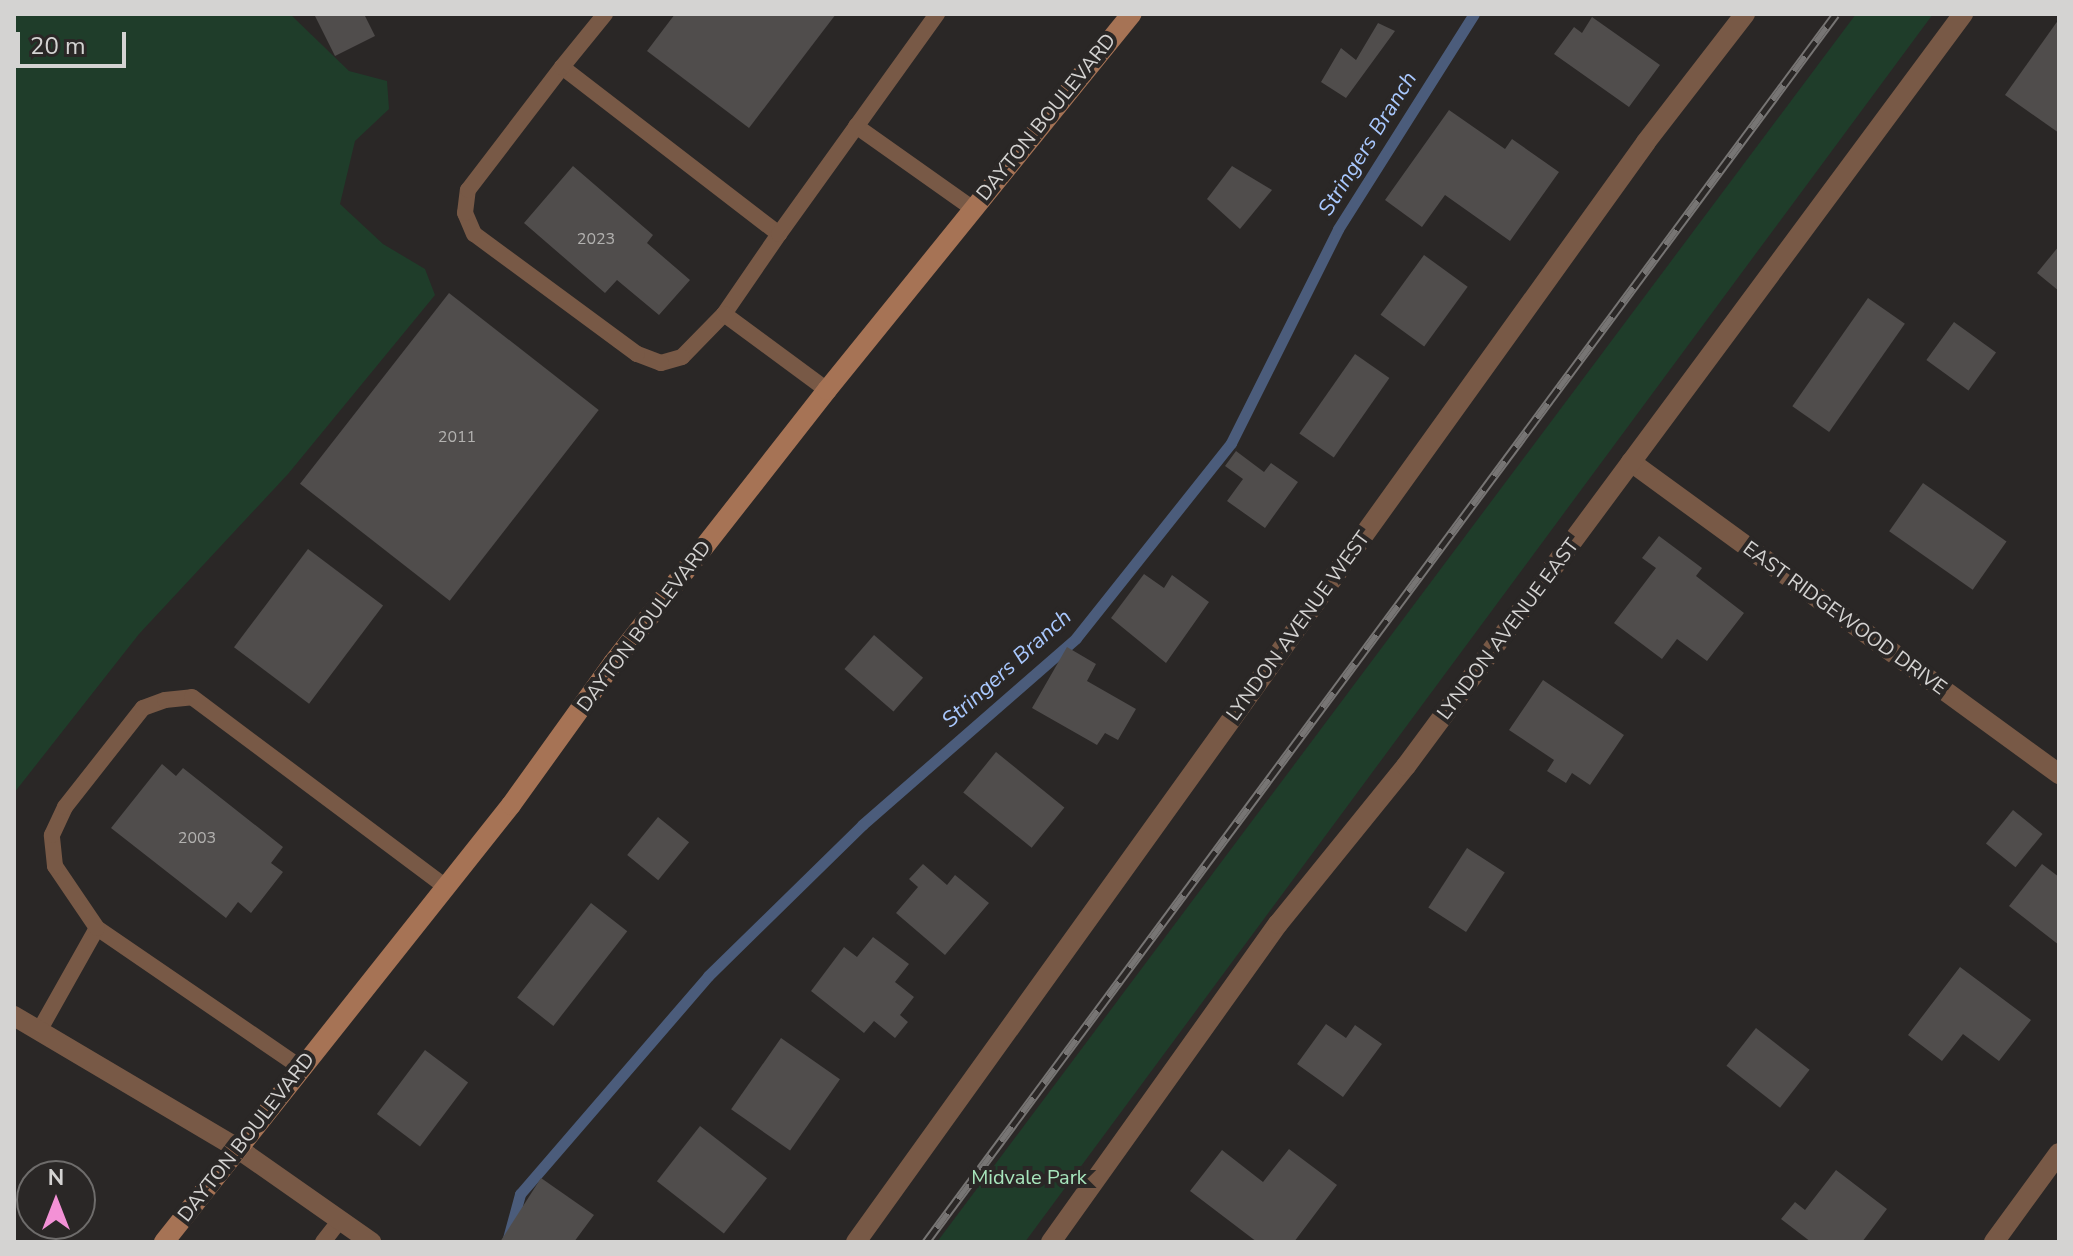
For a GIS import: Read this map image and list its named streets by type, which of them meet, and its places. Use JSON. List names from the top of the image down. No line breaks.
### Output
{"streets":{"main road":["DAYTON BOULEVARD"],"street":["EAST RIDGEWOOD DRIVE","LYNDON AVENUE WEST","LYNDON AVENUE EAST"]},"crossings":[["EAST RIDGEWOOD DRIVE","LYNDON AVENUE EAST"]],"water":["Stringers Branch"],"parks":["Midvale Park"],"house_numbers":["2023","2011","2003"],"scale_bar":"20 m","north":"top"}
